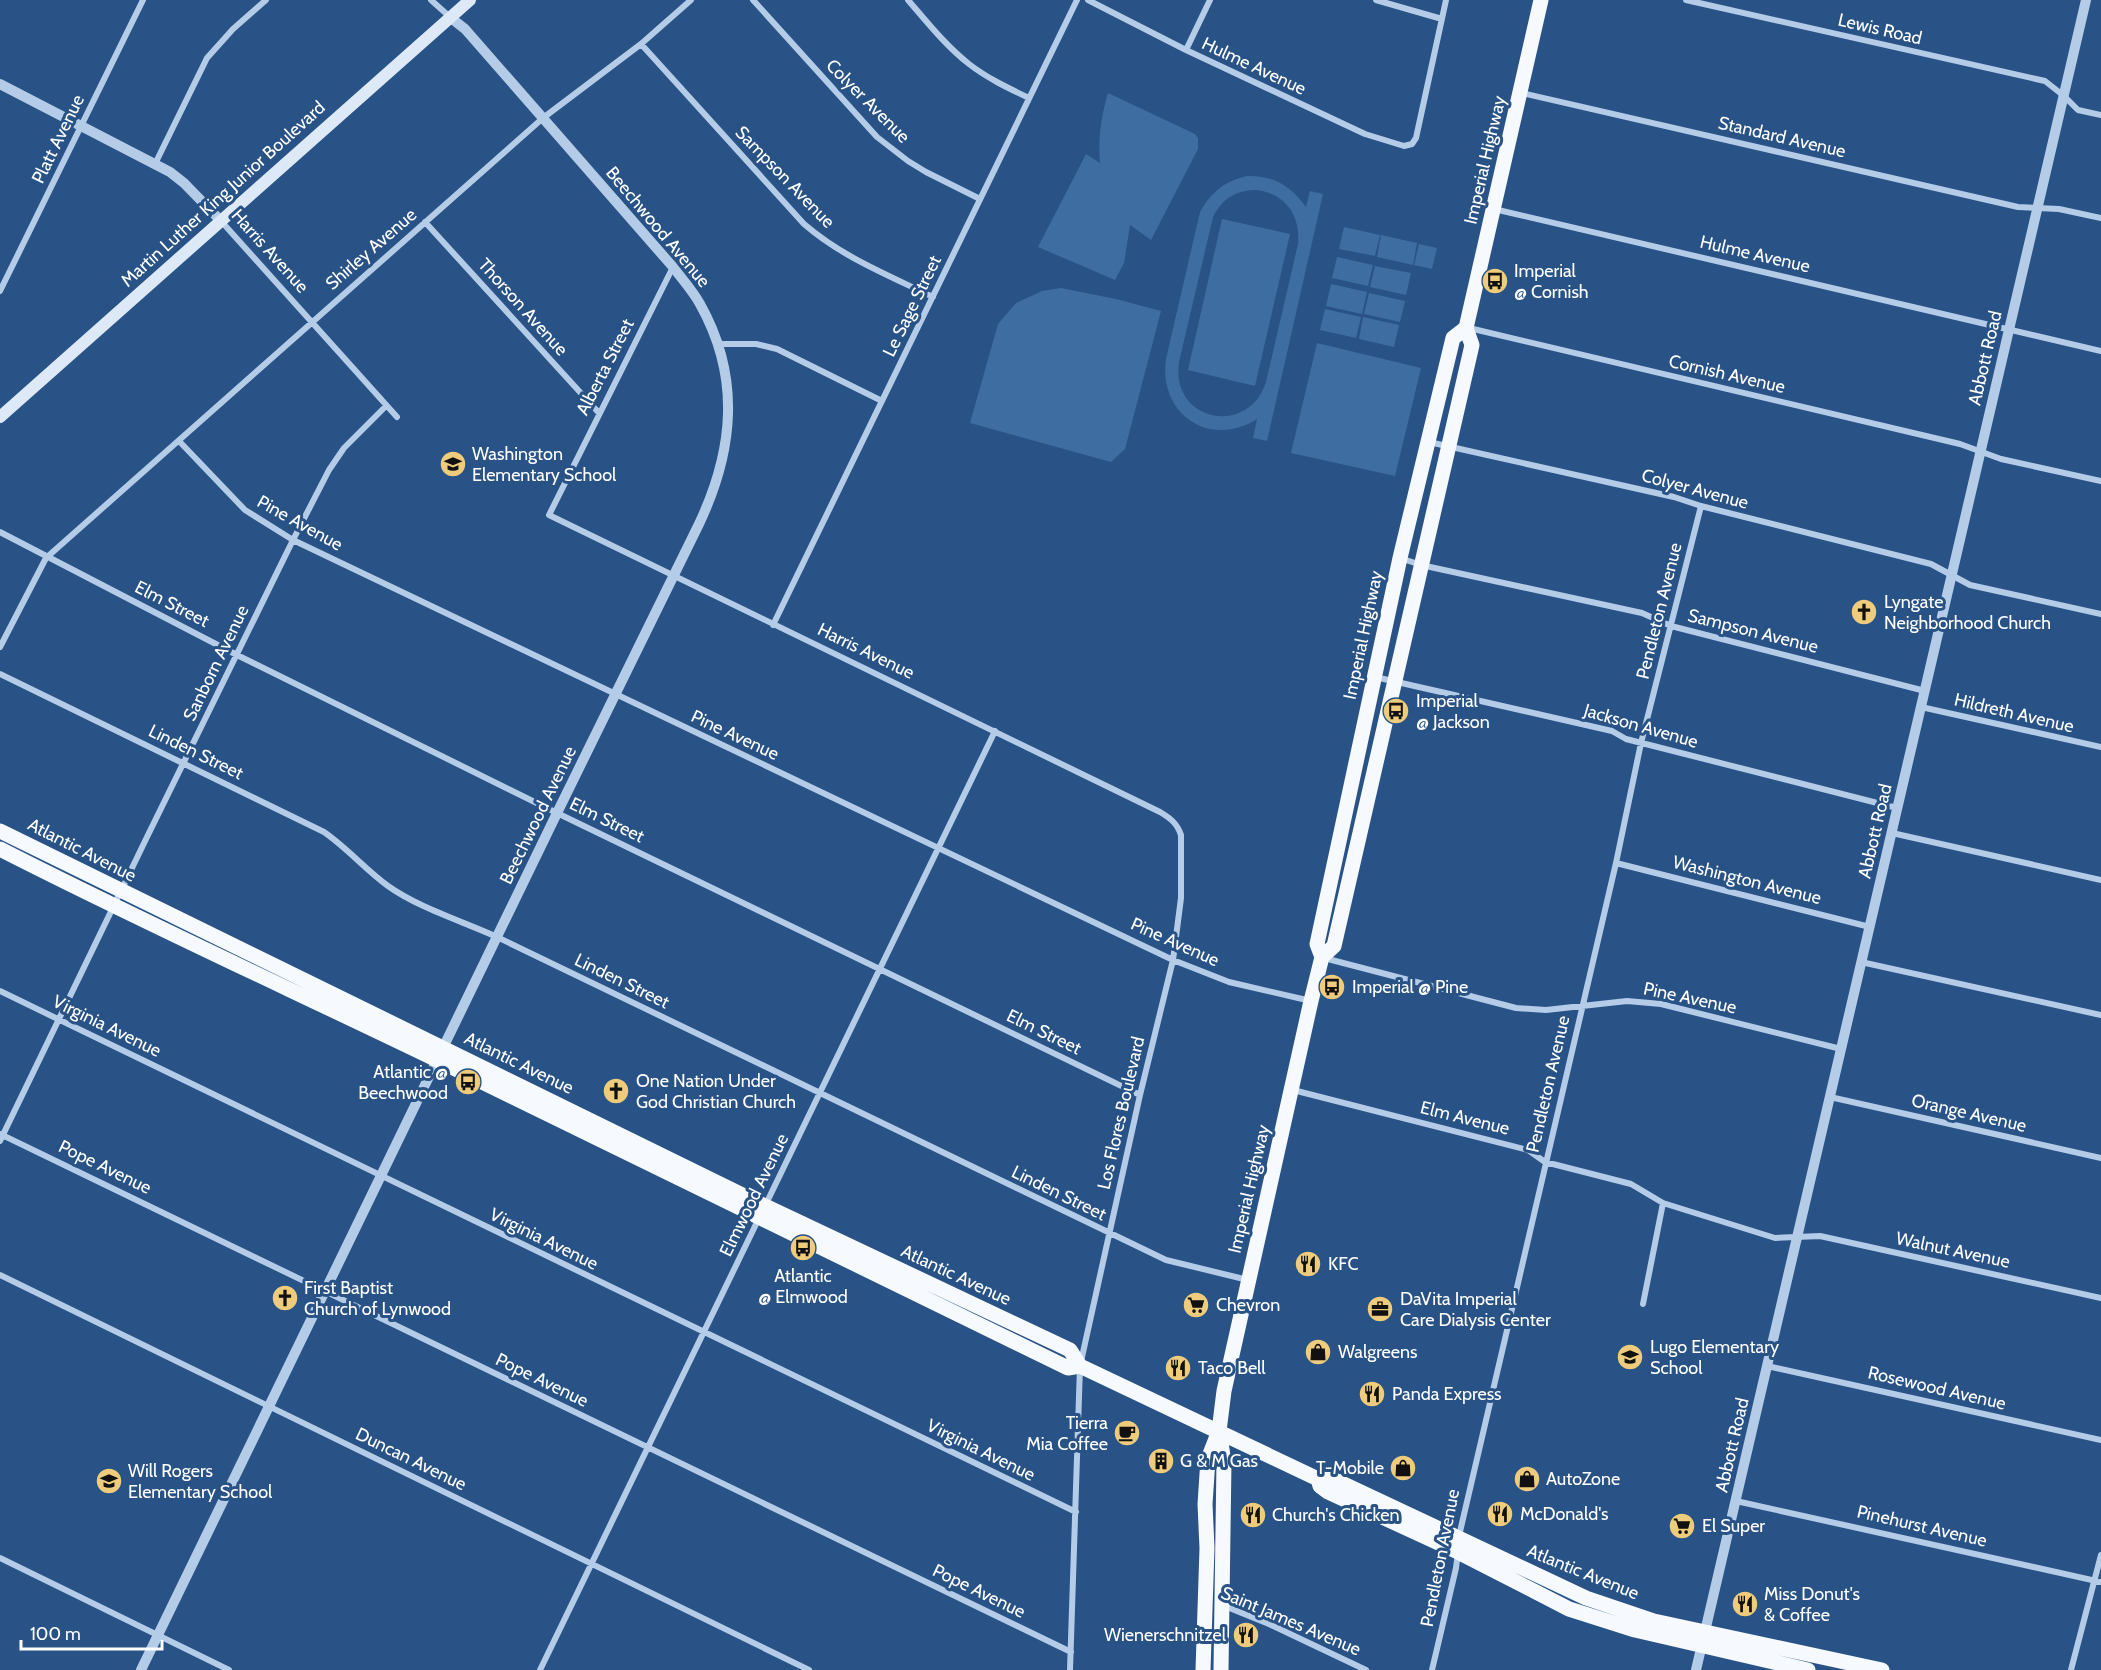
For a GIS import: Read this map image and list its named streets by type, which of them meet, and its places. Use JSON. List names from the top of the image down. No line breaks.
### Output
{"streets":{"main road":["Imperial Highway","Martin Luther King Junior Boulevard","Atlantic Avenue"],"street":["Lewis Road","Hulme Avenue","Colyer Avenue","Standard Avenue","Platt Avenue","Sampson Avenue","Beechwood Avenue","Shirley Avenue","Harris Avenue","Le Sage Street","Thorson Avenue","Abbott Road","Alberta Street","Cornish Avenue","Pine Avenue","Elm Street","Pendleton Avenue","Sanborn Avenue","Hildreth Avenue","Jackson Avenue","Linden Street","Washington Avenue","Virginia Avenue","Los Flores Boulevard","Orange Avenue","Elm Avenue","Pope Avenue","Elmwood Avenue","Walnut Avenue","Rosewood Avenue","Duncan Avenue","Pinehurst Avenue","Saint James Avenue"]},"crossings":[["Lewis Road","Abbott Road"],["Hulme Avenue","Imperial Highway"],["Hulme Avenue","Abbott Road"],["Colyer Avenue","Imperial Highway"],["Colyer Avenue","Le Sage Street"],["Colyer Avenue","Abbott Road"],["Colyer Avenue","Pendleton Avenue"],["Standard Avenue","Imperial Highway"],["Standard Avenue","Abbott Road"],["Platt Avenue","Harris Avenue"],["Imperial Highway","Sampson Avenue"],["Imperial Highway","Cornish Avenue"],["Imperial Highway","Pine Avenue"],["Imperial Highway","Jackson Avenue"],["Imperial Highway","Linden Street"],["Imperial Highway","Atlantic Avenue"],["Imperial Highway","Elm Avenue"],["Imperial Highway","Saint James Avenue"],["Sampson Avenue","Shirley Avenue"],["Sampson Avenue","Le Sage Street"],["Sampson Avenue","Abbott Road"],["Sampson Avenue","Pendleton Avenue"],["Martin Luther King Junior Boulevard","Beechwood Avenue"],["Martin Luther King Junior Boulevard","Harris Avenue"],["Beechwood Avenue","Shirley Avenue"],["Beechwood Avenue","Harris Avenue"],["Beechwood Avenue","Alberta Street"],["Beechwood Avenue","Pine Avenue"],["Beechwood Avenue","Elm Street"],["Beechwood Avenue","Linden Street"],["Beechwood Avenue","Atlantic Avenue"],["Beechwood Avenue","Virginia Avenue"],["Beechwood Avenue","Pope Avenue"],["Beechwood Avenue","Duncan Avenue"],["Shirley Avenue","Harris Avenue"],["Shirley Avenue","Thorson Avenue"],["Shirley Avenue","Pine Avenue"],["Shirley Avenue","Elm Street"],["Harris Avenue","Le Sage Street"],["Harris Avenue","Alberta Street"],["Harris Avenue","Sanborn Avenue"],["Harris Avenue","Los Flores Boulevard"],["Harris Avenue","Elmwood Avenue"],["Thorson Avenue","Alberta Street"],["Abbott Road","Cornish Avenue"],["Abbott Road","Pine Avenue"],["Abbott Road","Hildreth Avenue"],["Abbott Road","Jackson Avenue"],["Abbott Road","Atlantic Avenue"],["Abbott Road","Washington Avenue"],["Abbott Road","Orange Avenue"],["Abbott Road","Elm Avenue"],["Abbott Road","Walnut Avenue"],["Abbott Road","Rosewood Avenue"],["Abbott Road","Pinehurst Avenue"],["Pine Avenue","Pendleton Avenue"],["Pine Avenue","Sanborn Avenue"],["Pine Avenue","Los Flores Boulevard"],["Pine Avenue","Elmwood Avenue"],["Elm Street","Sanborn Avenue"],["Elm Street","Los Flores Boulevard"],["Elm Street","Elmwood Avenue"],["Pendleton Avenue","Jackson Avenue"],["Pendleton Avenue","Atlantic Avenue"],["Pendleton Avenue","Washington Avenue"],["Pendleton Avenue","Elm Avenue"],["Sanborn Avenue","Linden Street"],["Sanborn Avenue","Atlantic Avenue"],["Sanborn Avenue","Virginia Avenue"],["Sanborn Avenue","Pope Avenue"],["Linden Street","Los Flores Boulevard"],["Linden Street","Elmwood Avenue"],["Atlantic Avenue","Los Flores Boulevard"],["Atlantic Avenue","Elmwood Avenue"],["Virginia Avenue","Los Flores Boulevard"],["Virginia Avenue","Elmwood Avenue"],["Los Flores Boulevard","Pope Avenue"],["Elm Avenue","Walnut Avenue"],["Pope Avenue","Elmwood Avenue"],["Elmwood Avenue","Duncan Avenue"]],"places":{"bus stop":["Imperial @ Cornish","Imperial @ Jackson","Imperial @ Pine","Atlantic @ Beechwood","Atlantic @ Elmwood"],"school or university":["Washington Elementary School","Lugo Elementary School","Will Rogers Elementary School"],"church":["Lyngate Neighborhood Church","One Nation Under God Christian Church","First Baptist Church of Lynwood"],"restaurant":["KFC","Taco Bell","Panda Express","McDonald's","Church's Chicken","Miss Donut's & Coffee","Wienerschnitzel"],"supermarket":["Chevron","El Super"],"office":["DaVita Imperial Care Dialysis Center"],"shop":["Walgreens","T-Mobile","AutoZone"],"cafe":["Tierra Mia Coffee"],"building":["G & M Gas"]},"scale_bar":"100 m"}
